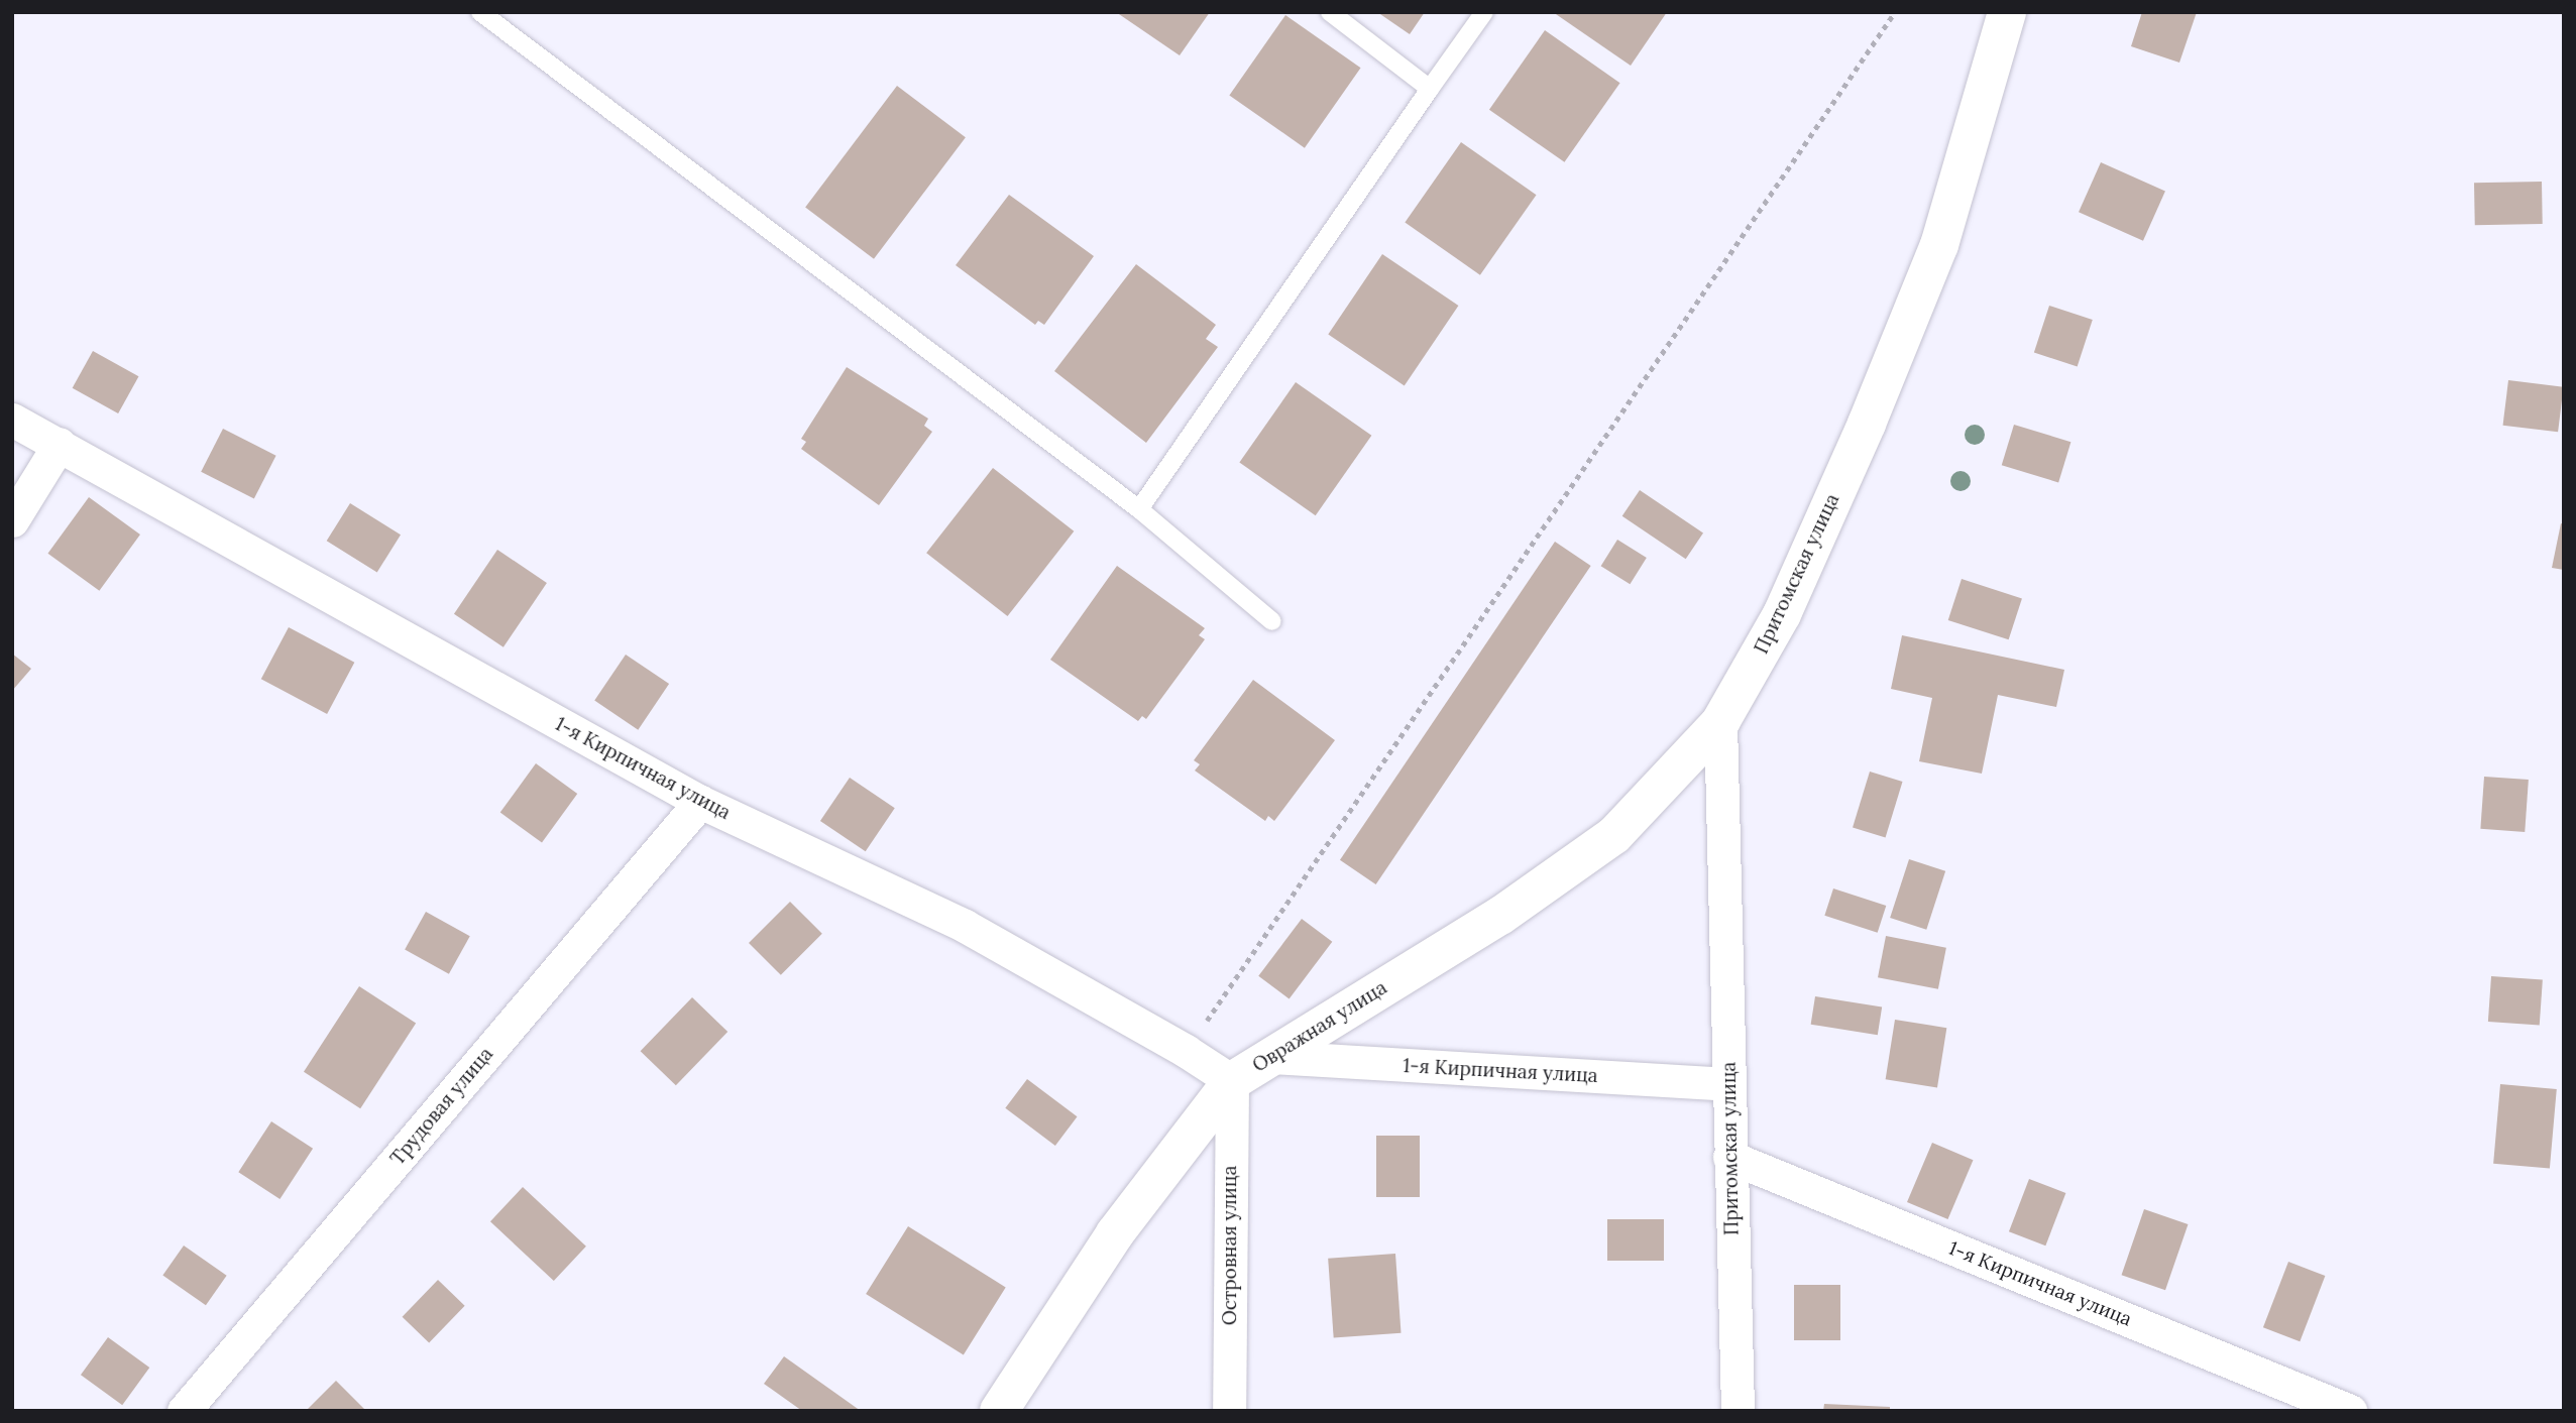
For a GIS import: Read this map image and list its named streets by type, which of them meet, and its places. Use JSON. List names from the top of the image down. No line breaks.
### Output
{"streets":{"street":["Притомская улица","1-я Кирпичная улица","Овражная улица","Трудовая улица","Островная улица"]},"crossings":[["Притомская улица","1-я Кирпичная улица"],["Притомская улица","Овражная улица"],["1-я Кирпичная улица","Овражная улица"],["1-я Кирпичная улица","Трудовая улица"],["1-я Кирпичная улица","Островная улица"],["Овражная улица","Островная улица"]]}
